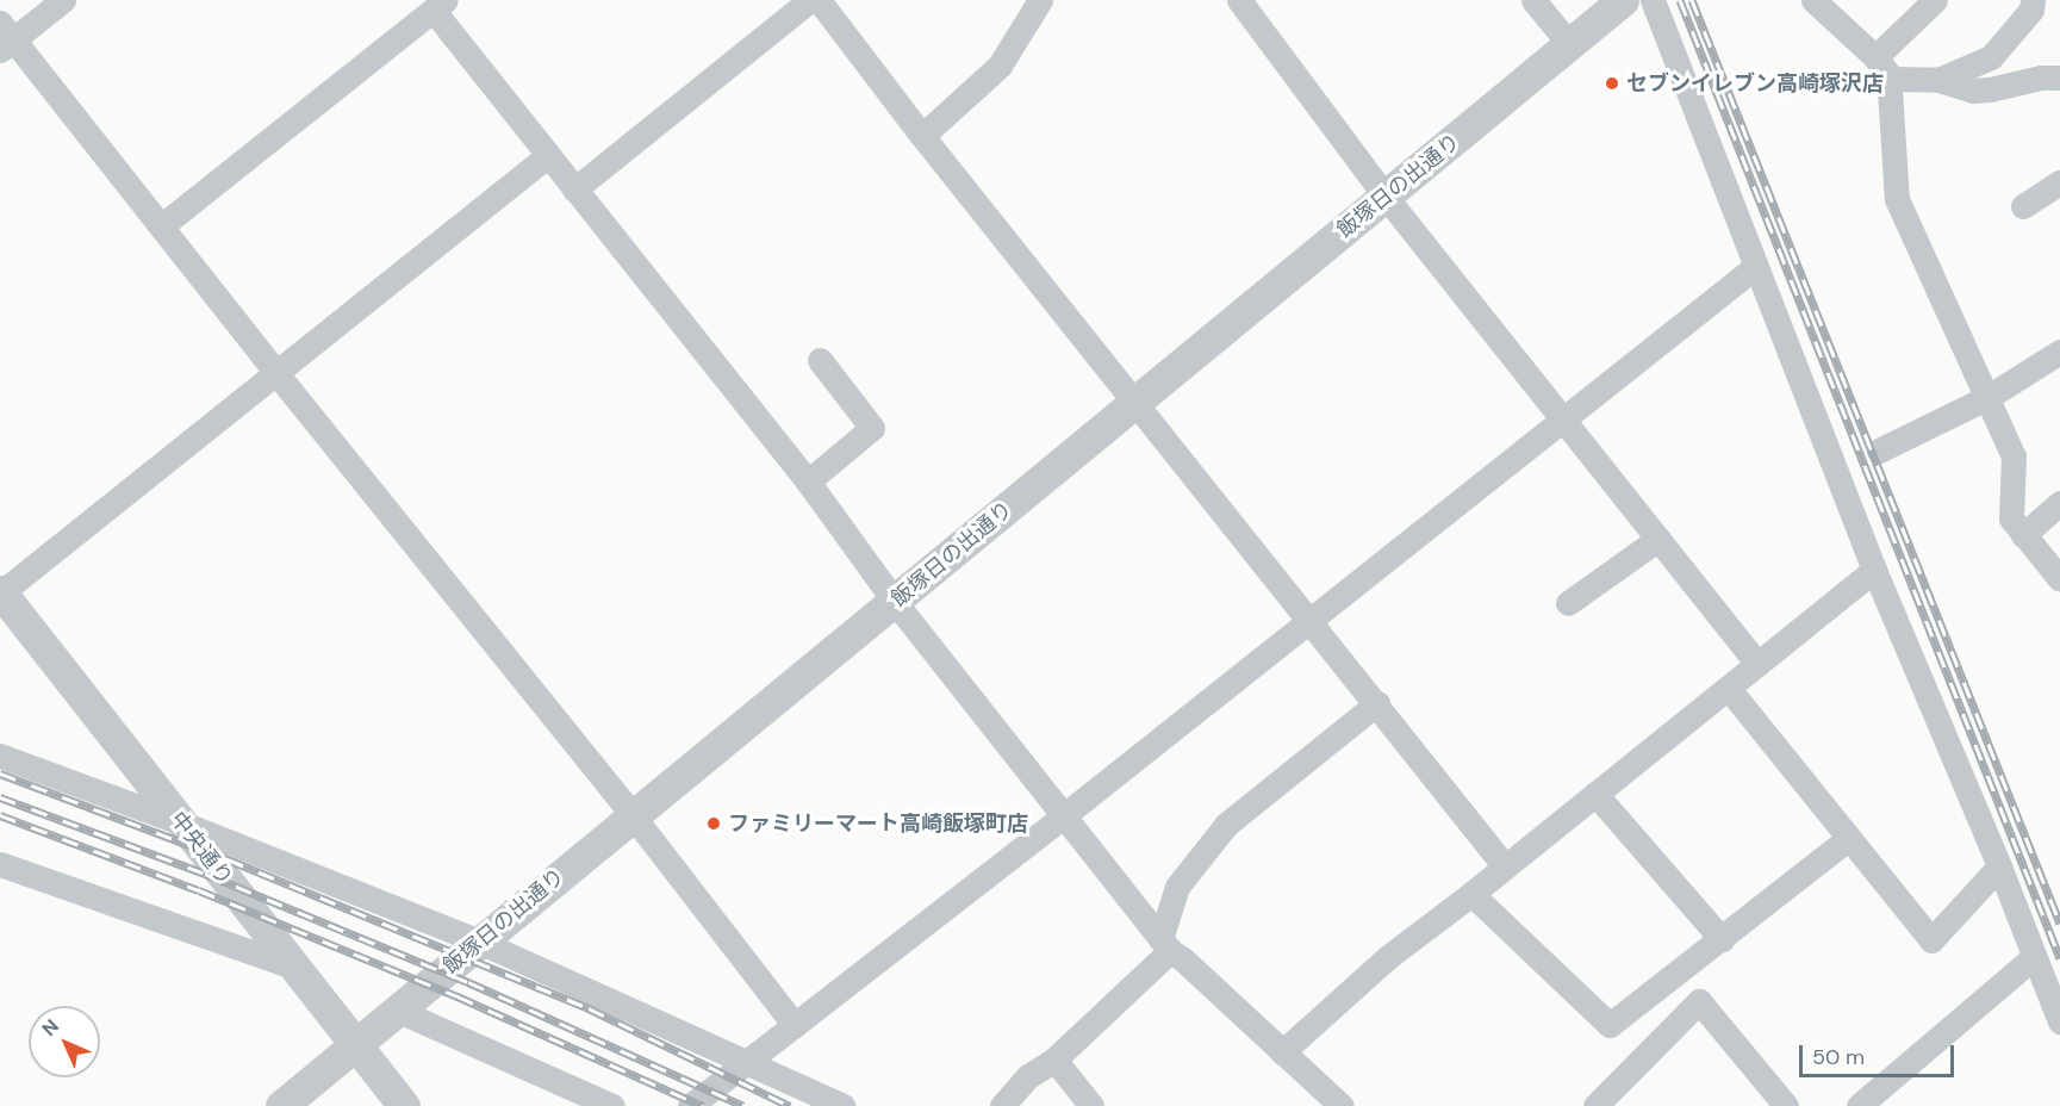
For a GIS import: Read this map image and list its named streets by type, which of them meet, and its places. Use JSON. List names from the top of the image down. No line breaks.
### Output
{"streets":{"street":["飯塚日の出通り","中央通り"]},"crossings":[["飯塚日の出通り","中央通り"]],"places":["セブンイレブン高崎塚沢店","ファミリーマート高崎飯塚町店"],"scale_bar":"50 m","north":"top left"}
